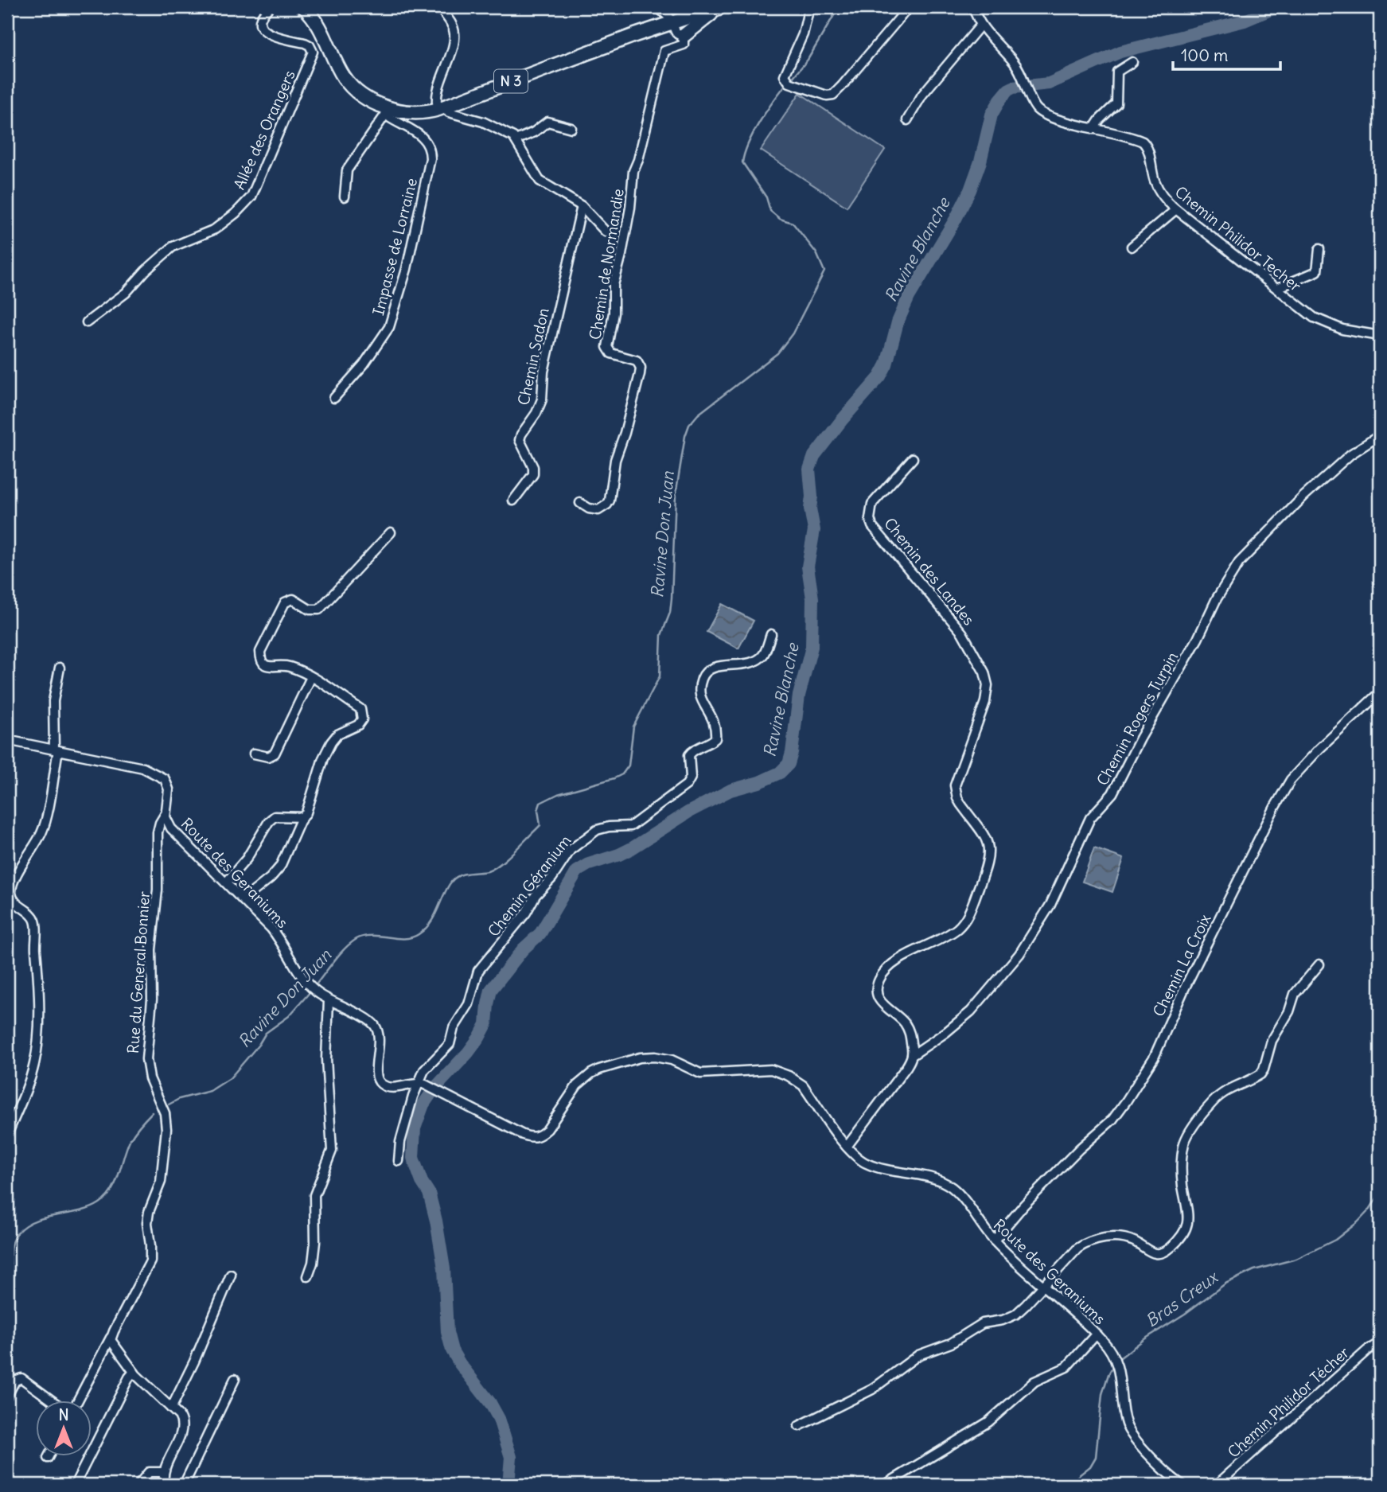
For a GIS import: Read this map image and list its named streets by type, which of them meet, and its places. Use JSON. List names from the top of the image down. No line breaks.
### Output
{"streets":{"main road":["N 3"],"street":["Allée des Orangers","Chemin Philidor Techer","Impasse de Lorraine","Chemin de Normandie","Chemin Sadon","Chemin des Landes","Chemin Rogers Turpin","Route des Geraniums","Chemin Géranium","Chemin La Croix","Rue du General Bonnier","Chemin Philidor Técher"]},"crossings":[["N 3","Impasse de Lorraine"],["N 3","Chemin de Normandie"],["Chemin des Landes","Chemin Rogers Turpin"],["Route des Geraniums","Chemin Géranium"],["Route des Geraniums","Chemin La Croix"],["Route des Geraniums","Rue du General Bonnier"]],"water":["Ravine Blanche","Ravine Don Juan","Bras Creux"],"scale_bar":"100 m","north":"top"}
